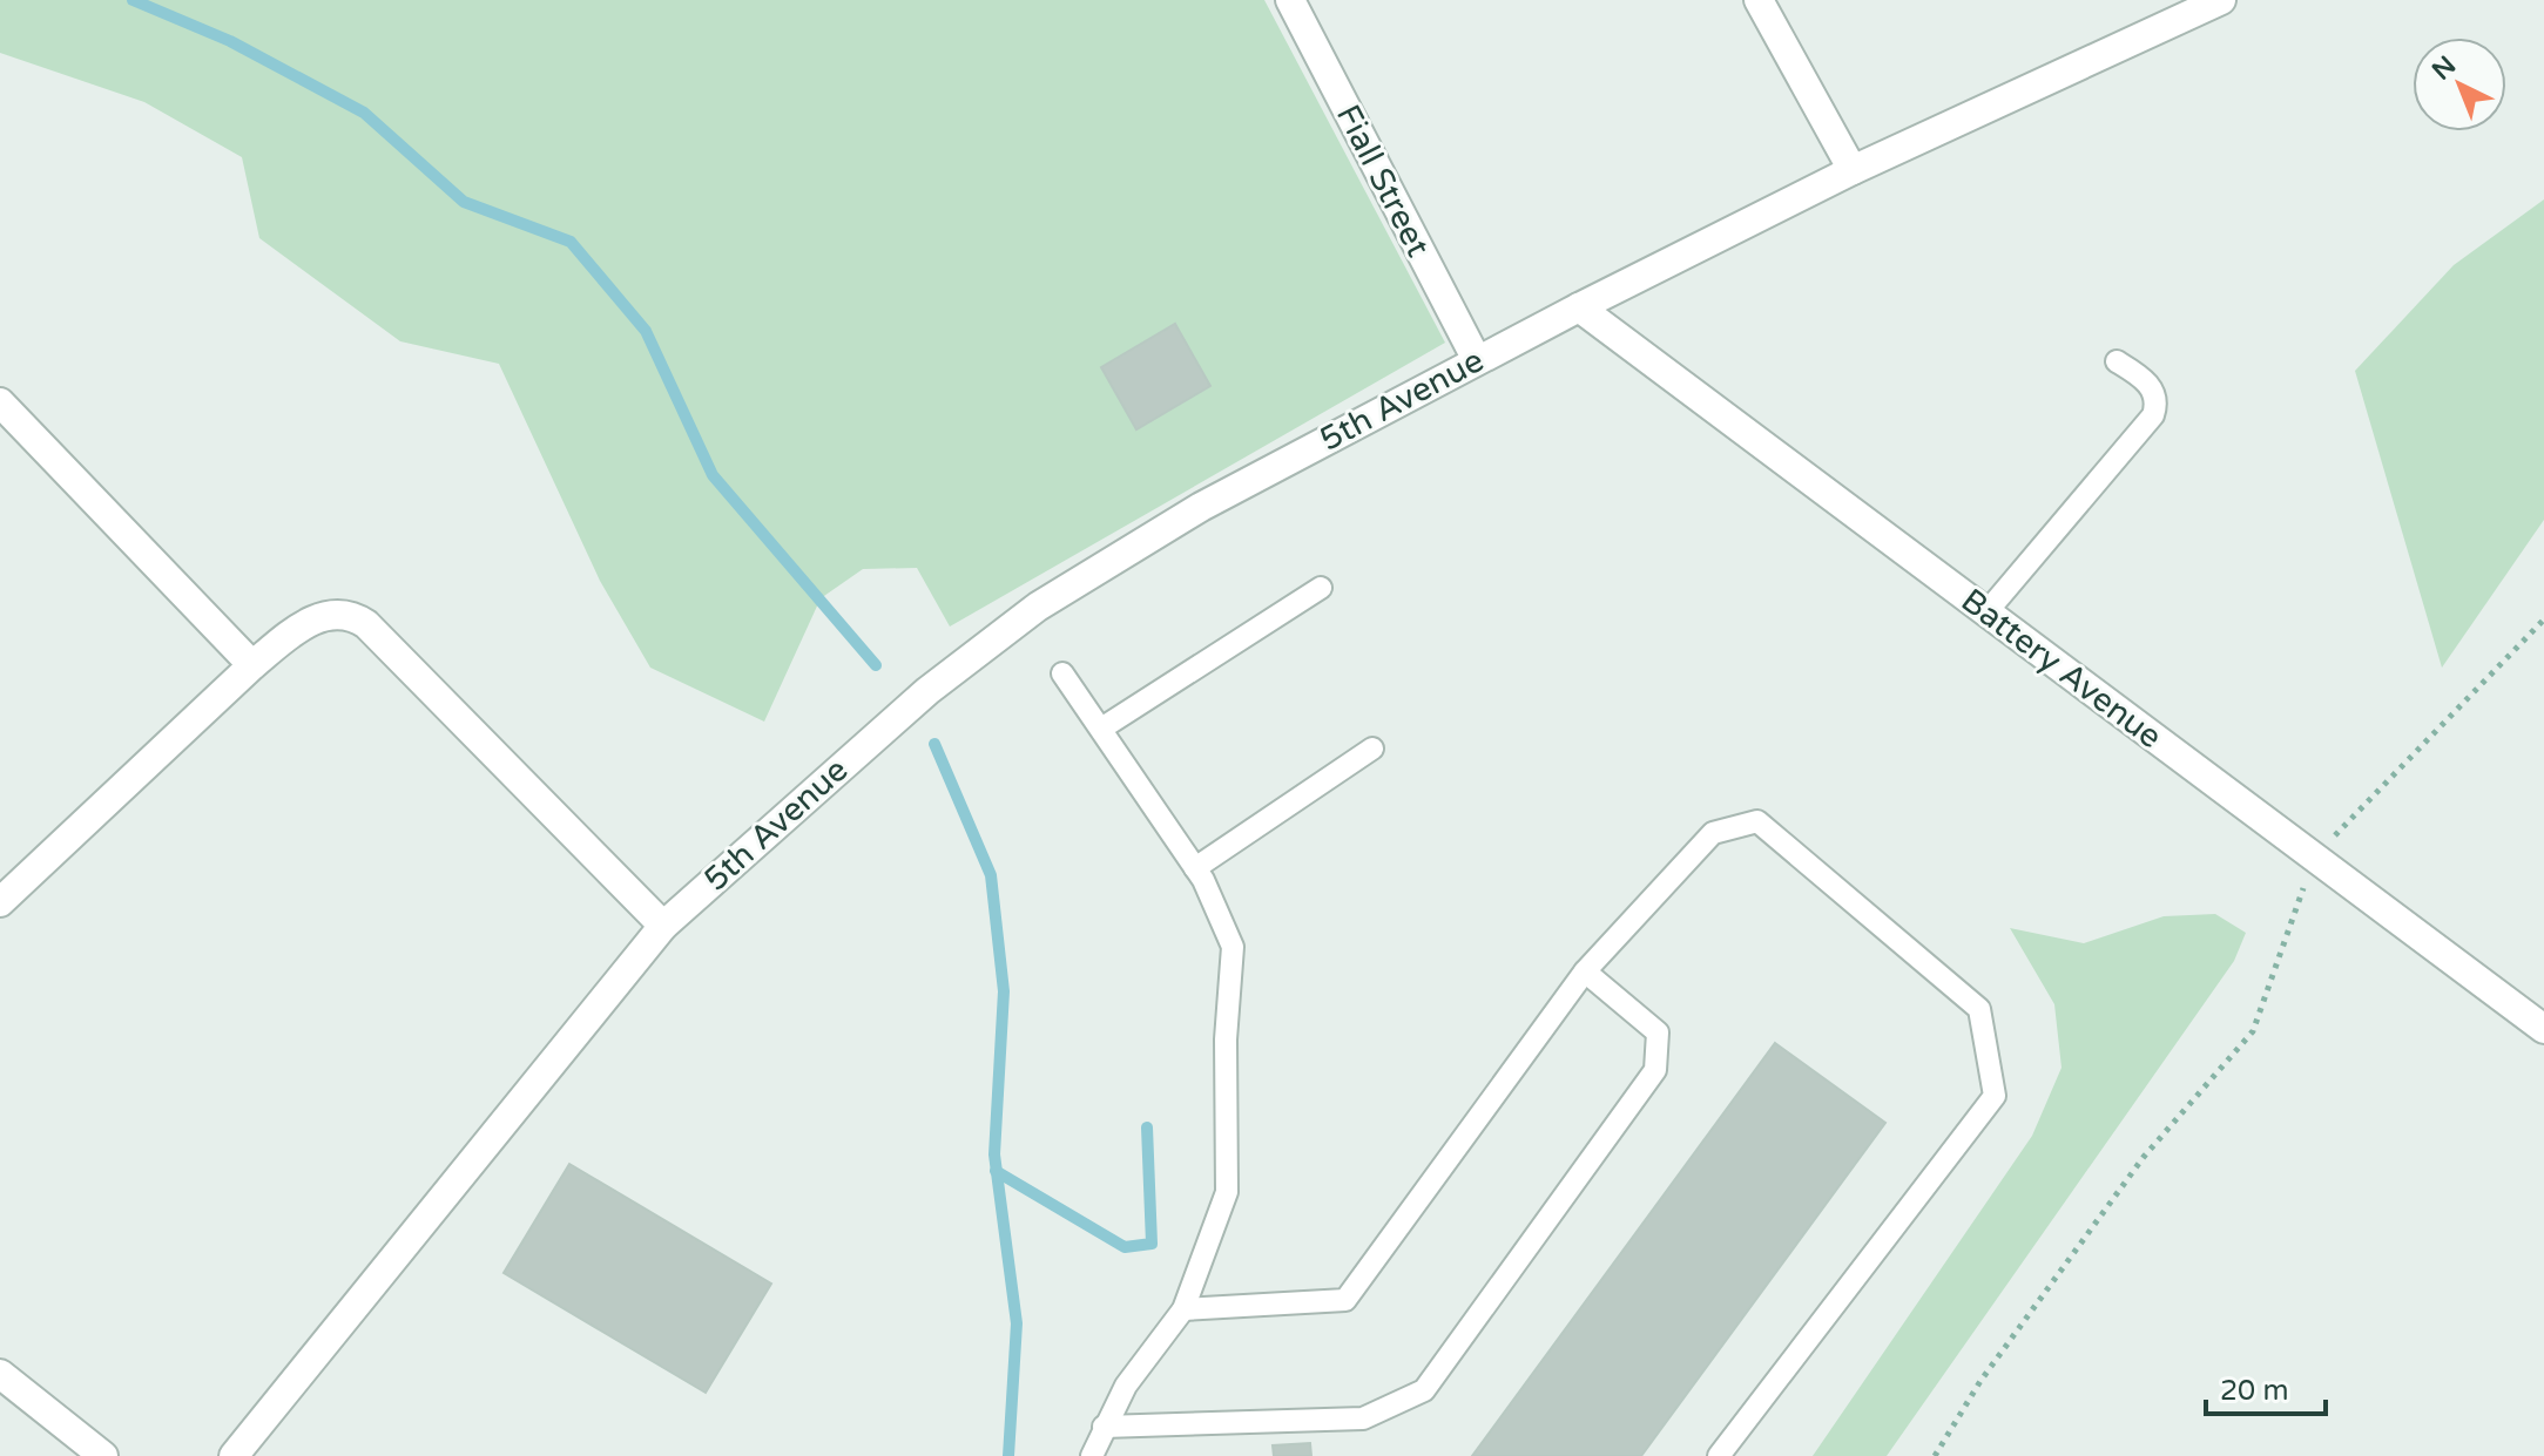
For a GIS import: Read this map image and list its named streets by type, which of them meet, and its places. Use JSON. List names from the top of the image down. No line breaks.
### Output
{"streets":{"street":["Fiall Street","5th Avenue","Battery Avenue"]},"crossings":[["Fiall Street","5th Avenue"],["5th Avenue","Battery Avenue"]],"scale_bar":"20 m","north":"top left"}
